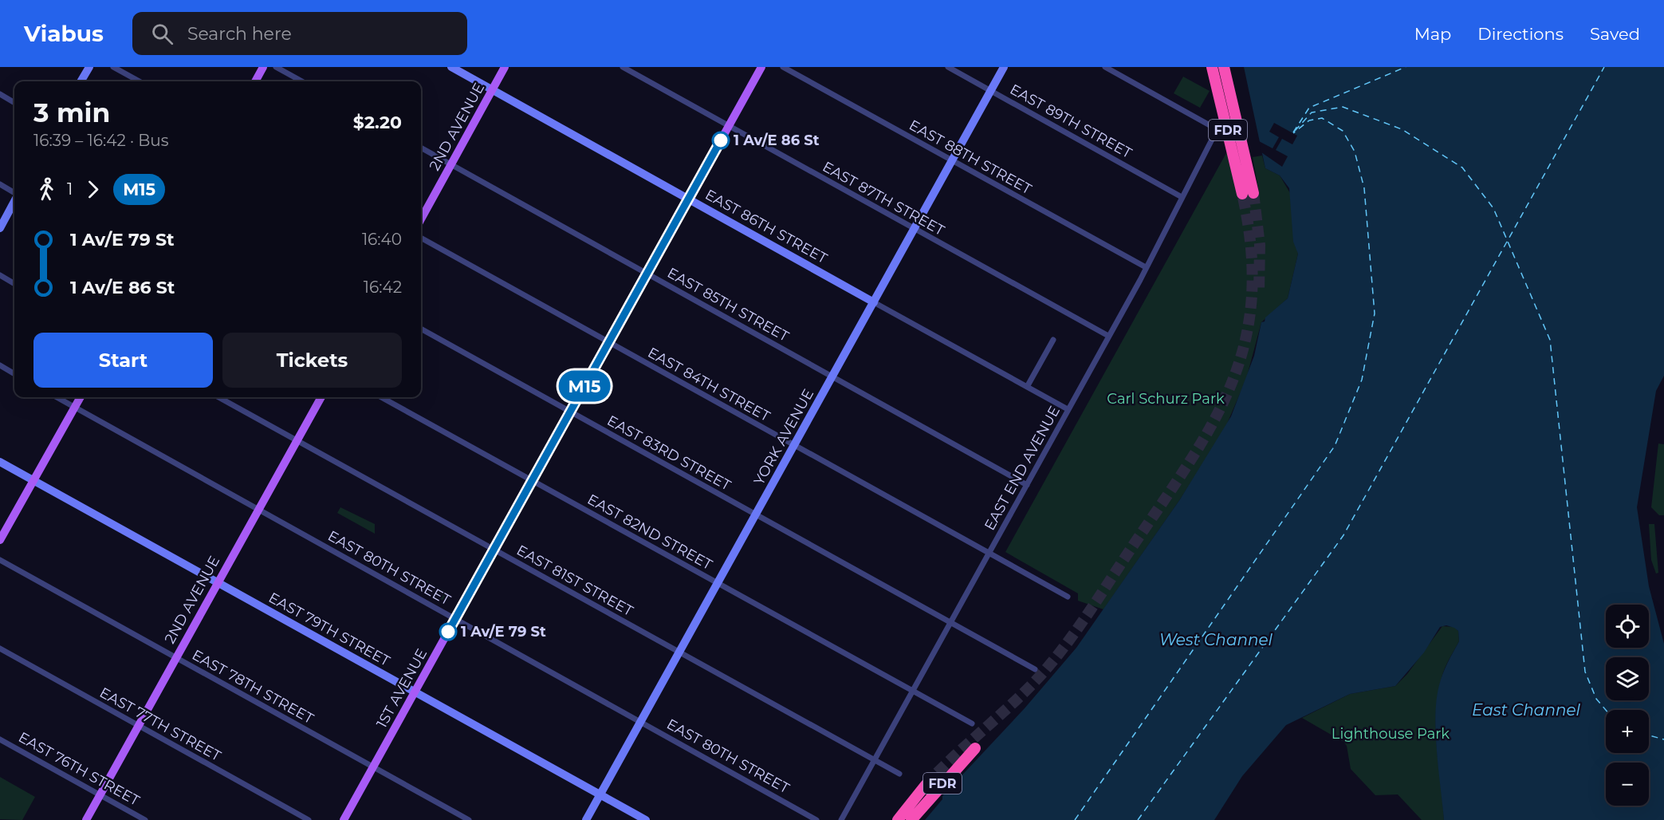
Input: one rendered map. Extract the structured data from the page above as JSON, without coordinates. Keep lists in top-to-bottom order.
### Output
{
  "streets": {
    "highway": ["FDR"],
    "main road": [
      "2ND AVENUE",
      "EAST 86TH STREET",
      "YORK AVENUE",
      "EAST 79TH STREET",
      "1ST AVENUE"
    ],
    "street": [
      "EAST 89TH STREET",
      "EAST 88TH STREET",
      "EAST 87TH STREET",
      "EAST 85TH STREET",
      "EAST 84TH STREET",
      "EAST 83RD STREET",
      "EAST END AVENUE",
      "EAST 82ND STREET",
      "EAST 80TH STREET",
      "EAST 81ST STREET",
      "EAST 78TH STREET",
      "EAST 77TH STREET",
      "EAST 76TH STREET"
    ]
  },
  "crossings": [
    ["EAST 89TH STREET", "YORK AVENUE"],
    ["EAST 89TH STREET", "EAST END AVENUE"],
    ["2ND AVENUE", "EAST 86TH STREET"],
    ["2ND AVENUE", "EAST 85TH STREET"],
    ["2ND AVENUE", "EAST 80TH STREET"],
    ["2ND AVENUE", "EAST 81ST STREET"],
    ["2ND AVENUE", "EAST 79TH STREET"],
    ["2ND AVENUE", "EAST 78TH STREET"],
    ["2ND AVENUE", "EAST 77TH STREET"],
    ["2ND AVENUE", "EAST 76TH STREET"],
    ["EAST 88TH STREET", "YORK AVENUE"],
    ["EAST 88TH STREET", "EAST END AVENUE"],
    ["EAST 87TH STREET", "YORK AVENUE"],
    ["EAST 87TH STREET", "EAST END AVENUE"],
    ["EAST 87TH STREET", "1ST AVENUE"],
    ["EAST 86TH STREET", "YORK AVENUE"],
    ["EAST 86TH STREET", "EAST END AVENUE"],
    ["EAST 86TH STREET", "1ST AVENUE"],
    ["EAST 85TH STREET", "YORK AVENUE"],
    ["EAST 85TH STREET", "EAST END AVENUE"],
    ["EAST 85TH STREET", "1ST AVENUE"],
    ["EAST 84TH STREET", "YORK AVENUE"],
    ["EAST 84TH STREET", "EAST END AVENUE"],
    ["EAST 84TH STREET", "1ST AVENUE"],
    ["YORK AVENUE", "EAST 83RD STREET"],
    ["YORK AVENUE", "EAST 82ND STREET"],
    ["YORK AVENUE", "EAST 80TH STREET"],
    ["YORK AVENUE", "EAST 81ST STREET"],
    ["YORK AVENUE", "EAST 79TH STREET"],
    ["EAST 83RD STREET", "EAST END AVENUE"],
    ["EAST 83RD STREET", "1ST AVENUE"],
    ["EAST END AVENUE", "EAST 82ND STREET"],
    ["EAST END AVENUE", "EAST 81ST STREET"],
    ["EAST 82ND STREET", "1ST AVENUE"],
    ["EAST 80TH STREET", "1ST AVENUE"],
    ["EAST 81ST STREET", "1ST AVENUE"],
    ["EAST 79TH STREET", "1ST AVENUE"],
    ["EAST 78TH STREET", "1ST AVENUE"]
  ],
  "water": ["West Channel", "East Channel"],
  "parks": ["Carl Schurz Park", "Lighthouse Park"],
  "places": ["1 Av/E 86 St", "1 Av/E 79 St"],
  "lines": ["bus line M15"],
  "page": {
    "header": "Viabus",
    "search": "Search here",
    "nav": ["Map", "Directions", "Saved"],
    "on_map": "M15",
    "heading": ["3 min", "16:39 – 16:42 · Bus", "$2.20"],
    "legs": ["1", "M15"],
    "list": [
      {
        "name": "1 Av/E 79 St",
        "value": "16:40"
      },
      {
        "name": "1 Av/E 86 St",
        "value": "16:42"
      }
    ],
    "buttons": ["Start", "Tickets"],
    "map_buttons": ["+", "−"]
  }
}
